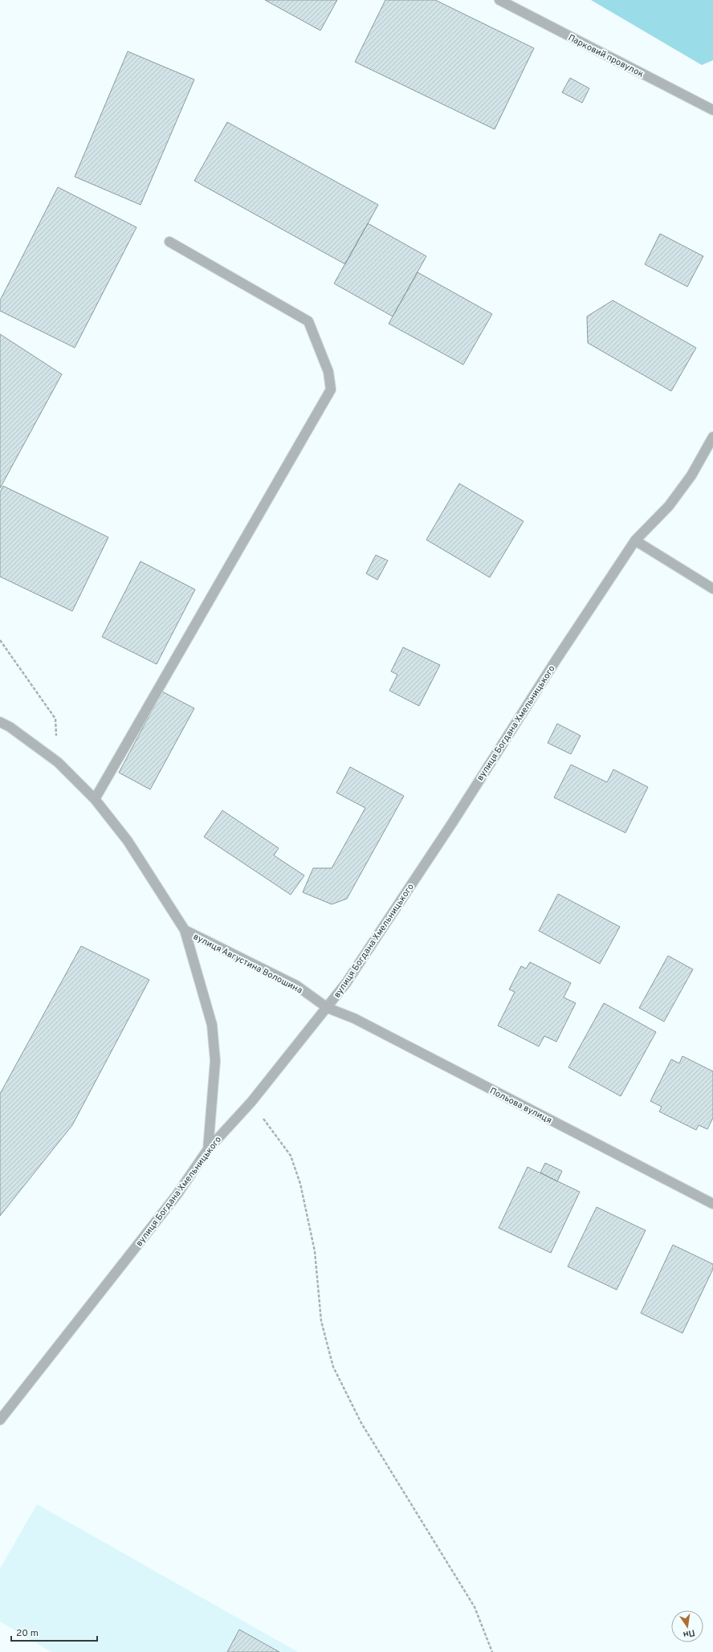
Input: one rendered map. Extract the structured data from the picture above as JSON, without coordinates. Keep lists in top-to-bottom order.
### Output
{
  "streets": {
    "street": [
      "Парковий провулок",
      "вулиця Богдана Хмельницького",
      "вулиця Августина Волошина",
      "Польова вулиця"
    ]
  },
  "crossings": [
    ["вулиця Богдана Хмельницького", "вулиця Августина Волошина"],
    ["вулиця Богдана Хмельницького", "Польова вулиця"],
    ["вулиця Августина Волошина", "Польова вулиця"]
  ],
  "scale_bar": "20 m",
  "north": "bottom"
}
